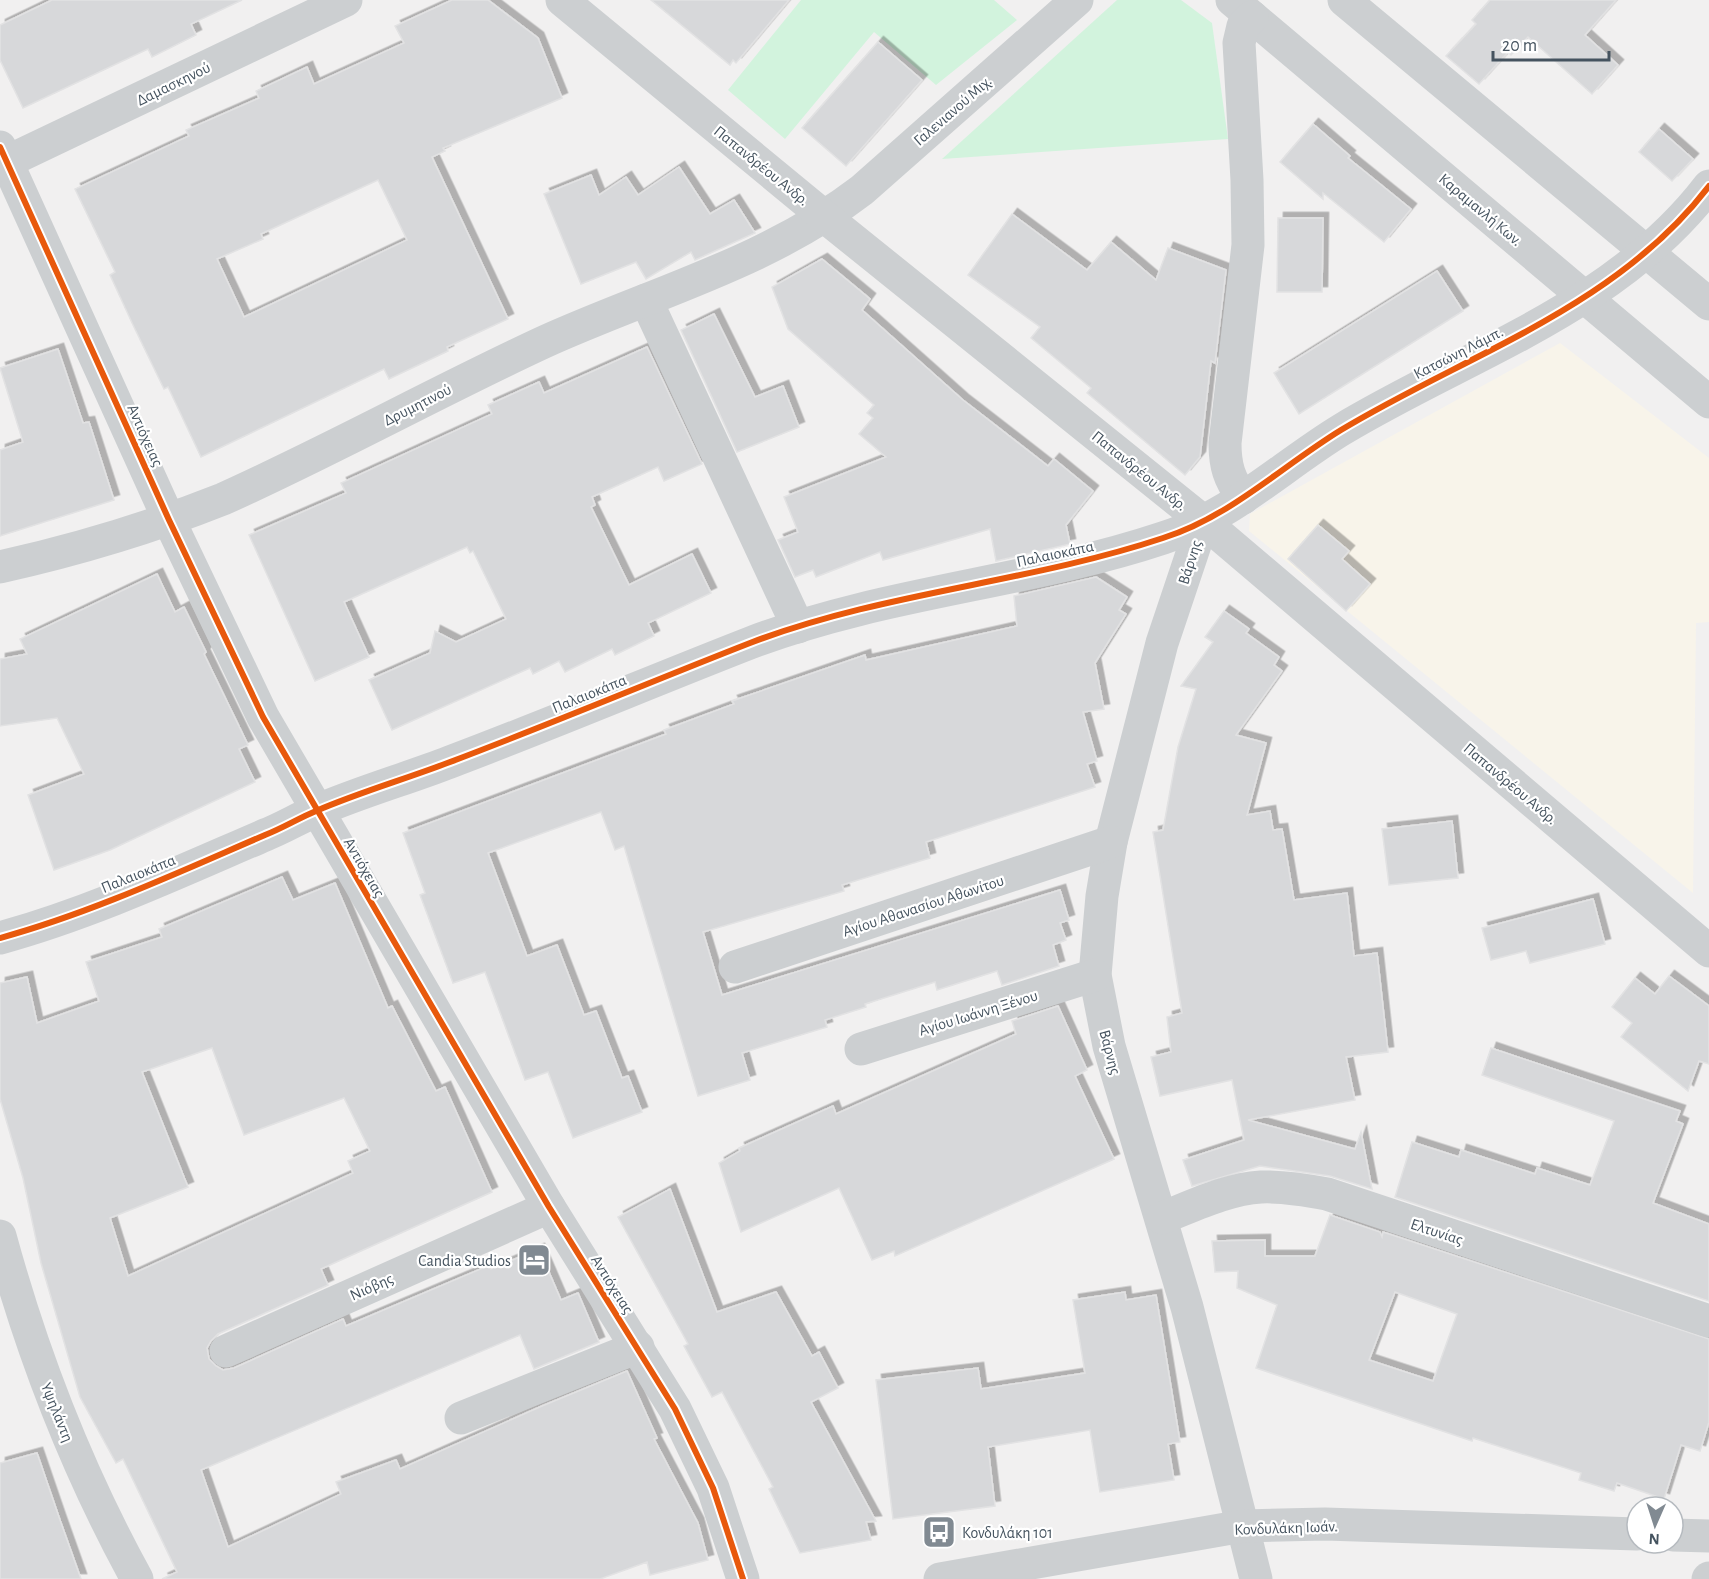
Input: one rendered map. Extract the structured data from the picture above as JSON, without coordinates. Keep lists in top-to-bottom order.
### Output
{
  "streets": {
    "street": [
      "Δαμασκηνού",
      "Γαλενιανού Μιχ.",
      "Παπανδρέου Ανδρ.",
      "Καραμανλή Κων.",
      "Κατσώνη Λάμπ.",
      "Δρυμητινού",
      "Αντιόχειας",
      "Παλαιοκάπα",
      "Βάρνης",
      "Αγίου Αθανασίου Αθωνίτου",
      "Αγίου Ιωάννη Ξένου",
      "Ελτυνίας",
      "Νιόβης",
      "Υψηλάντη",
      "Κονδυλάκη Ιωάν."
    ]
  },
  "crossings": [
    ["Δαμασκηνού", "Αντιόχειας"],
    ["Γαλενιανού Μιχ.", "Παπανδρέου Ανδρ."],
    ["Γαλενιανού Μιχ.", "Δρυμητινού"],
    ["Παπανδρέου Ανδρ.", "Κατσώνη Λάμπ."],
    ["Παπανδρέου Ανδρ.", "Δρυμητινού"],
    ["Παπανδρέου Ανδρ.", "Παλαιοκάπα"],
    ["Παπανδρέου Ανδρ.", "Βάρνης"],
    ["Καραμανλή Κων.", "Κατσώνη Λάμπ."],
    ["Κατσώνη Λάμπ.", "Παλαιοκάπα"],
    ["Κατσώνη Λάμπ.", "Βάρνης"],
    ["Δρυμητινού", "Αντιόχειας"],
    ["Αντιόχειας", "Παλαιοκάπα"],
    ["Αντιόχειας", "Νιόβης"],
    ["Παλαιοκάπα", "Βάρνης"],
    ["Βάρνης", "Αγίου Αθανασίου Αθωνίτου"],
    ["Βάρνης", "Αγίου Ιωάννη Ξένου"],
    ["Βάρνης", "Ελτυνίας"],
    ["Βάρνης", "Κονδυλάκη Ιωάν."]
  ],
  "places": {
    "hotel": ["Candia Studios"],
    "bus stop": ["Κονδυλάκη 101"]
  },
  "scale_bar": "20 m",
  "north": "bottom"
}
